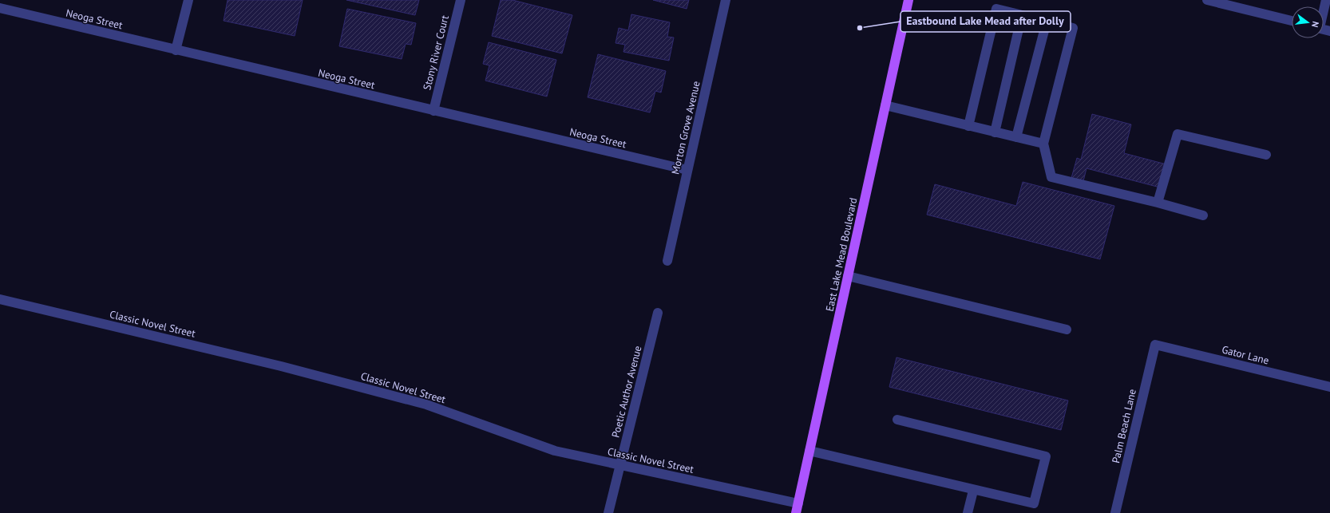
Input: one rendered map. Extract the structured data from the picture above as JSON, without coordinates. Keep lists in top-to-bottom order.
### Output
{
  "streets": {
    "main road": ["East Lake Mead Boulevard"],
    "street": [
      "Neoga Street",
      "Stony River Court",
      "Morton Grove Avenue",
      "Classic Novel Street",
      "Gator Lane",
      "Poetic Author Avenue",
      "Palm Beach Lane"
    ]
  },
  "crossings": [
    ["Neoga Street", "Stony River Court"],
    ["Neoga Street", "Morton Grove Avenue"],
    ["East Lake Mead Boulevard", "Classic Novel Street"],
    ["Classic Novel Street", "Poetic Author Avenue"],
    ["Gator Lane", "Palm Beach Lane"]
  ],
  "places": ["Eastbound Lake Mead after Dolly"],
  "north": "right"
}
